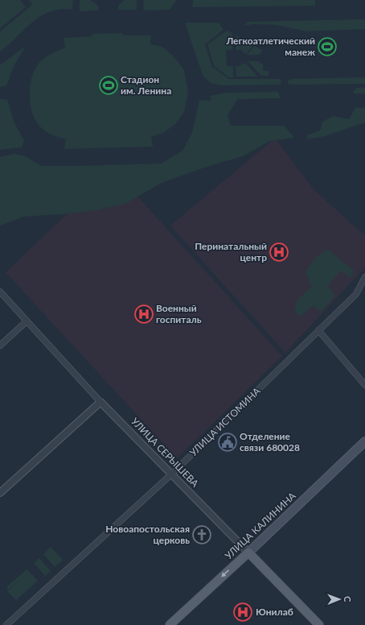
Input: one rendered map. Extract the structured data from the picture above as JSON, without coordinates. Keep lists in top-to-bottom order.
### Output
{
  "streets": {
    "main road": ["УЛИЦА СЕРЫШЕВА", "УЛИЦА КАЛИНИНА"],
    "street": ["УЛИЦА ИСТОМИНА"]
  },
  "crossings": [
    ["УЛИЦА ИСТОМИНА", "УЛИЦА СЕРЫШЕВА"],
    ["УЛИЦА СЕРЫШЕВА", "УЛИЦА КАЛИНИНА"]
  ],
  "one_way": ["УЛИЦА КАЛИНИНА"],
  "places": {
    "sports": ["Легкоатлетический манеж", "Стадион им. Ленина"],
    "hospital": ["Перинатальный центр", "Военный госпиталь", "Юнилаб"],
    "public building": ["Отделение связи 680028"],
    "church": ["Новоапостольская церковь"]
  },
  "north": "right"
}
